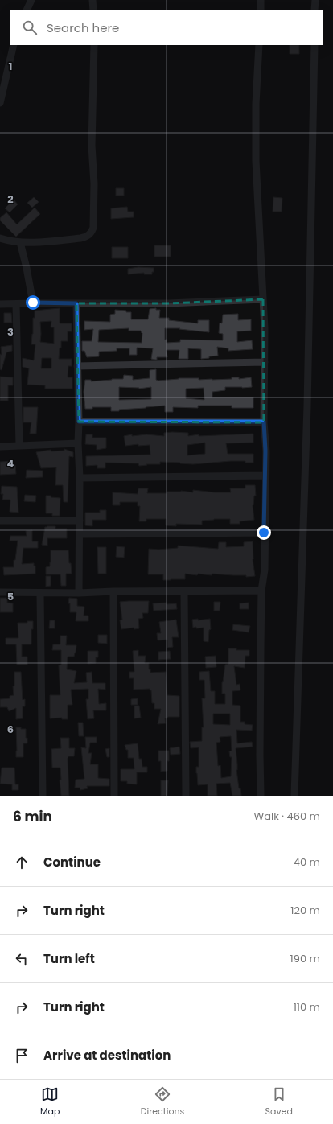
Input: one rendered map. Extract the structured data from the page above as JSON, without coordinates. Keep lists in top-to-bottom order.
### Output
{
  "page": {
    "search": "Search here",
    "heading": ["6 min", "Walk · 460 m"],
    "list": [
      ["Continue", "40 m"],
      ["Turn right", "120 m"],
      ["Turn left", "190 m"],
      ["Turn right", "110 m"],
      "Arrive at destination"
    ],
    "nav": ["Map", "Directions", "Saved"]
  },
  "grid": {
    "rows": [
      "1",
      "2",
      "3",
      "4",
      "5",
      "6"
    ]
  }
}
